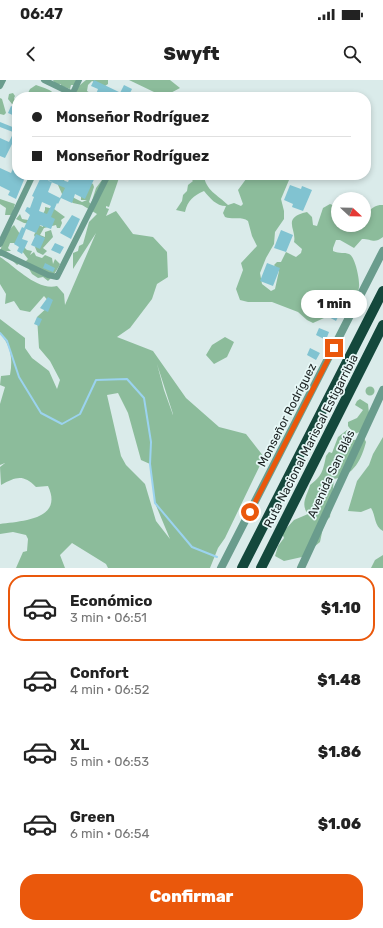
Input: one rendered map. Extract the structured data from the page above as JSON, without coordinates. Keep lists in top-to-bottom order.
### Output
{
  "streets": {
    "highway": ["Ruta Nacional Mariscal Estigarribia"],
    "street": ["Monseñor Rodríguez", "Avenida San Blás"]
  },
  "north": "right",
  "page": {
    "status": "06:47",
    "header": "Swyft",
    "banner": ["Monseñor Rodríguez", "Monseñor Rodríguez"],
    "bubble": "1 min",
    "list": [
      {
        "name": "Económico",
        "note": "3 min · 06:51",
        "value": "$1.10"
      },
      {
        "name": "Confort",
        "note": "4 min · 06:52",
        "value": "$1.48"
      },
      {
        "name": "XL",
        "note": "5 min · 06:53",
        "value": "$1.86"
      },
      {
        "name": "Green",
        "note": "6 min · 06:54",
        "value": "$1.06"
      }
    ],
    "buttons": "Confirmar"
  }
}
